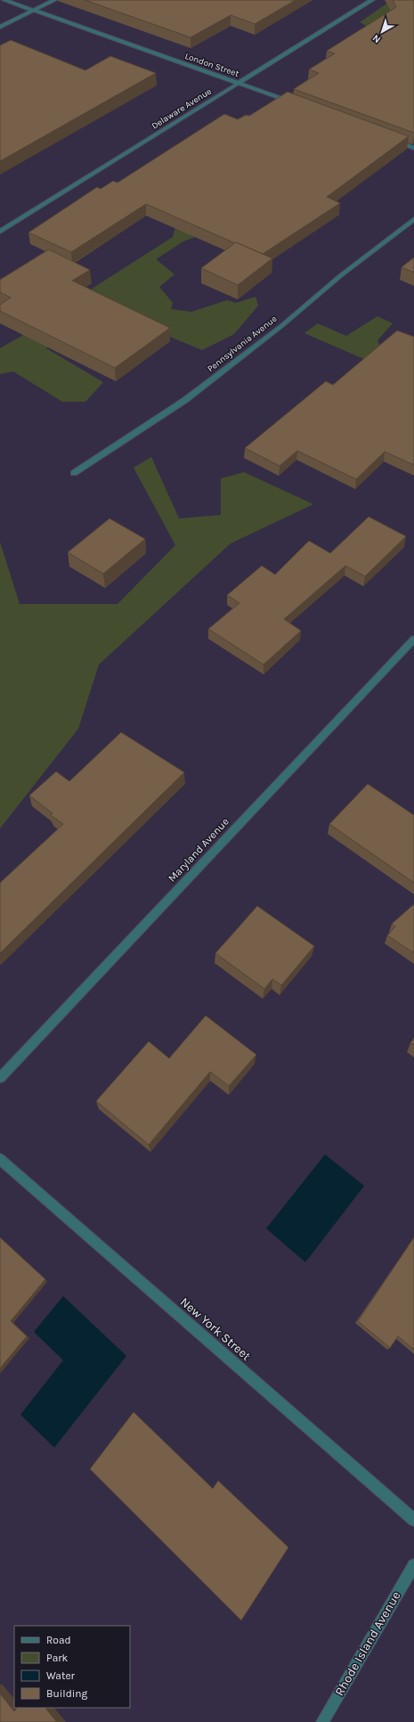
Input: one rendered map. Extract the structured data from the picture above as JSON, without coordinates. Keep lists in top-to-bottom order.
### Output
{
  "streets": {
    "street": [
      "London Street",
      "Delaware Avenue",
      "Pennsylvania Avenue",
      "Maryland Avenue",
      "New York Street",
      "Rhode Island Avenue"
    ]
  },
  "crossings": [
    ["London Street", "Delaware Avenue"]
  ],
  "legend": [
    "Road",
    "Park",
    "Water",
    "Building"
  ],
  "north": "bottom left"
}
